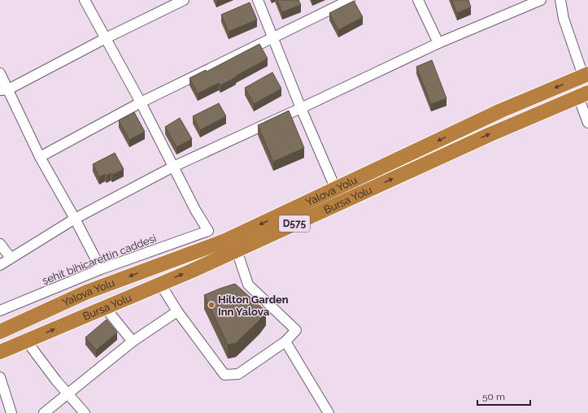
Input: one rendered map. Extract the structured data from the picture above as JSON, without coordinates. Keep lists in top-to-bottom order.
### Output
{
  "streets": {
    "highway": ["Yalova Yolu", "Bursa Yolu", "D575"],
    "street": ["şehit bihicarettin caddesi"]
  },
  "one_way": ["Yalova Yolu", "Bursa Yolu"],
  "places": ["Hilton Garden Inn Yalova"],
  "scale_bar": "50 m"
}
